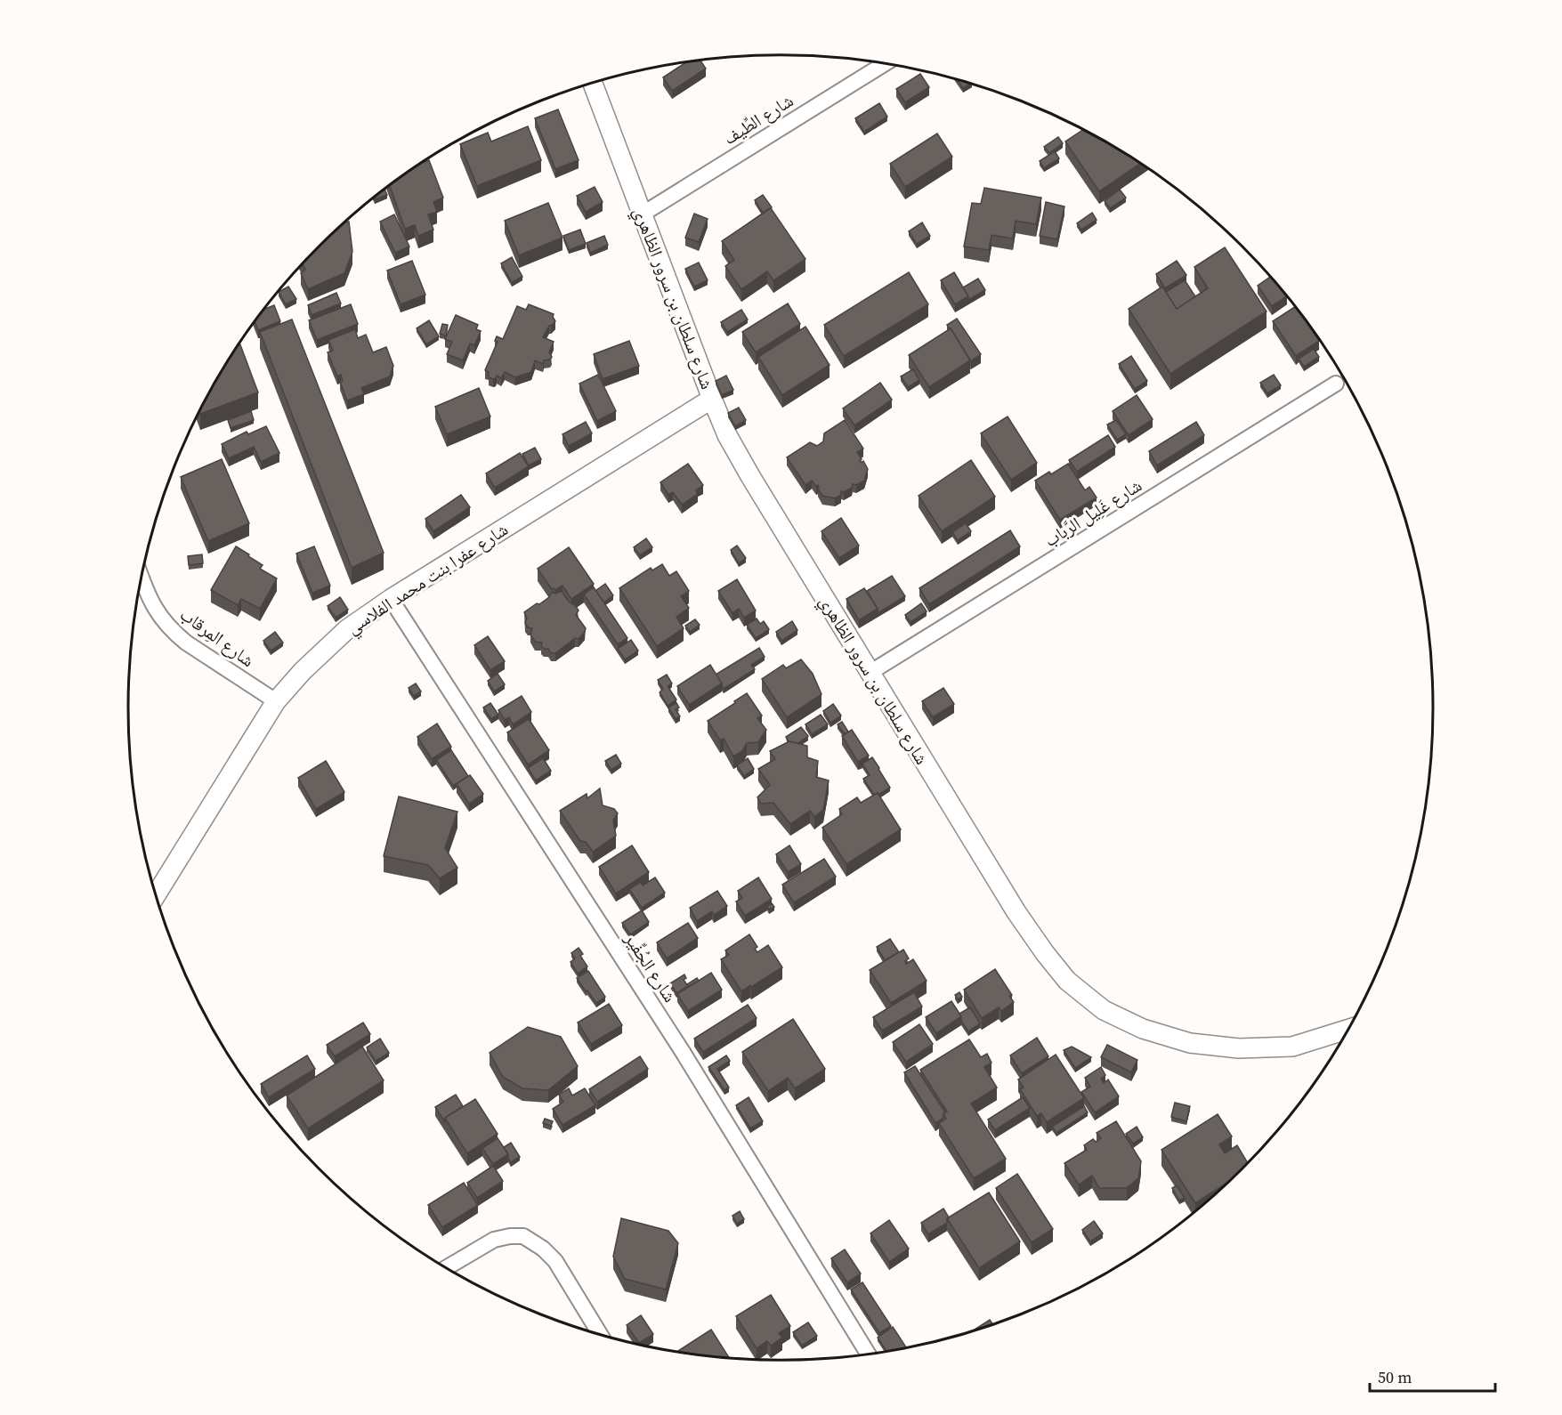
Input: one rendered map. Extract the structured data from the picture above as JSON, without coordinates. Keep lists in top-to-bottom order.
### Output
{
  "streets": {
    "street": [
      "شارع الطِّيف",
      "شارع سلطان بن سرور الظاهري",
      "شارع غَلِيل الرَّباب",
      "شارع عفرا بنت محمد الفلاسي",
      "شارع المِرقاب",
      "شارع الجُفِّير"
    ]
  },
  "crossings": [
    ["شارع الطِّيف", "شارع سلطان بن سرور الظاهري"],
    ["شارع سلطان بن سرور الظاهري", "شارع غَلِيل الرَّباب"],
    ["شارع سلطان بن سرور الظاهري", "شارع عفرا بنت محمد الفلاسي"],
    ["شارع عفرا بنت محمد الفلاسي", "شارع المِرقاب"],
    ["شارع عفرا بنت محمد الفلاسي", "شارع الجُفِّير"]
  ],
  "scale_bar": "50 m"
}
